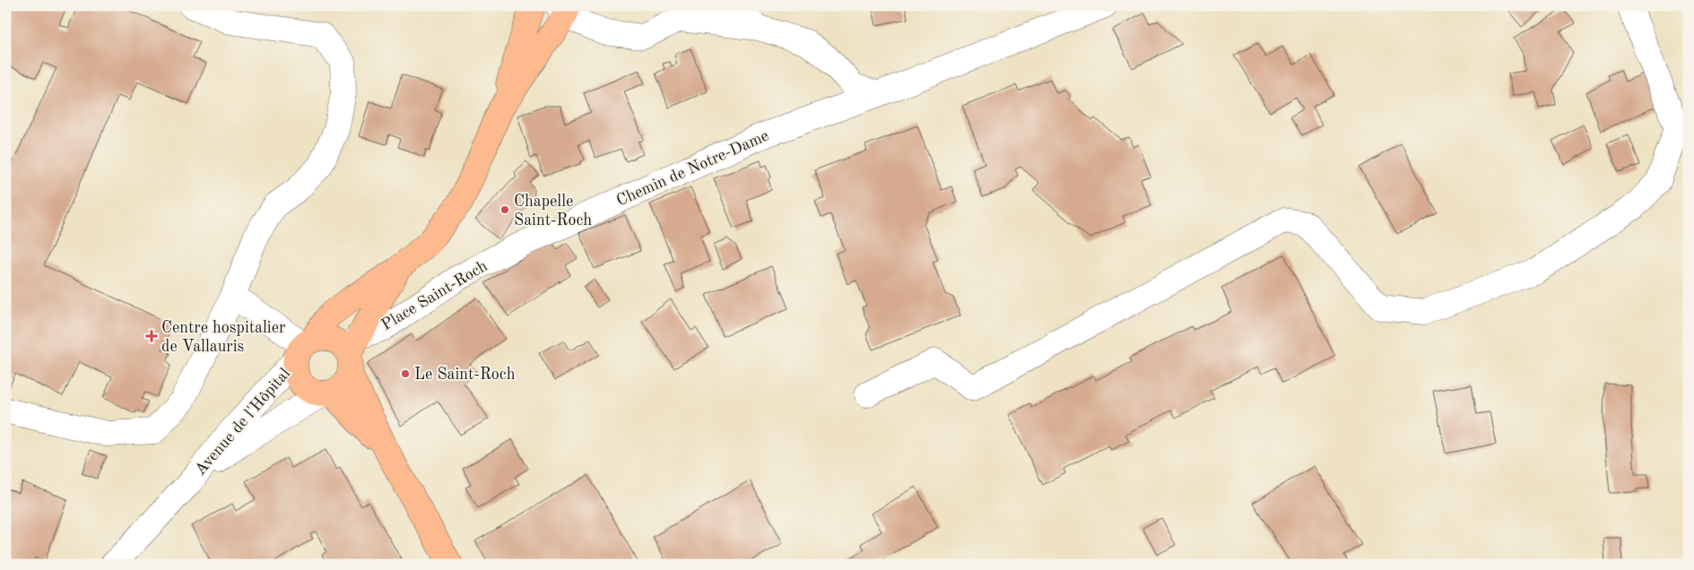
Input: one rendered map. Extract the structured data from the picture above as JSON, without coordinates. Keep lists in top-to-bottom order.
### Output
{
  "streets": {
    "street": ["Chemin de Notre-Dame", "Place Saint-Roch", "Avenue de l'Hôpital"]
  },
  "crossings": [
    ["Chemin de Notre-Dame", "Place Saint-Roch"],
    ["Place Saint-Roch", "Avenue de l'Hôpital"]
  ],
  "places": {
    "other": ["Chapelle Saint-Roch", "Le Saint-Roch"],
    "health": ["Centre hospitalier de Vallauris"]
  }
}
